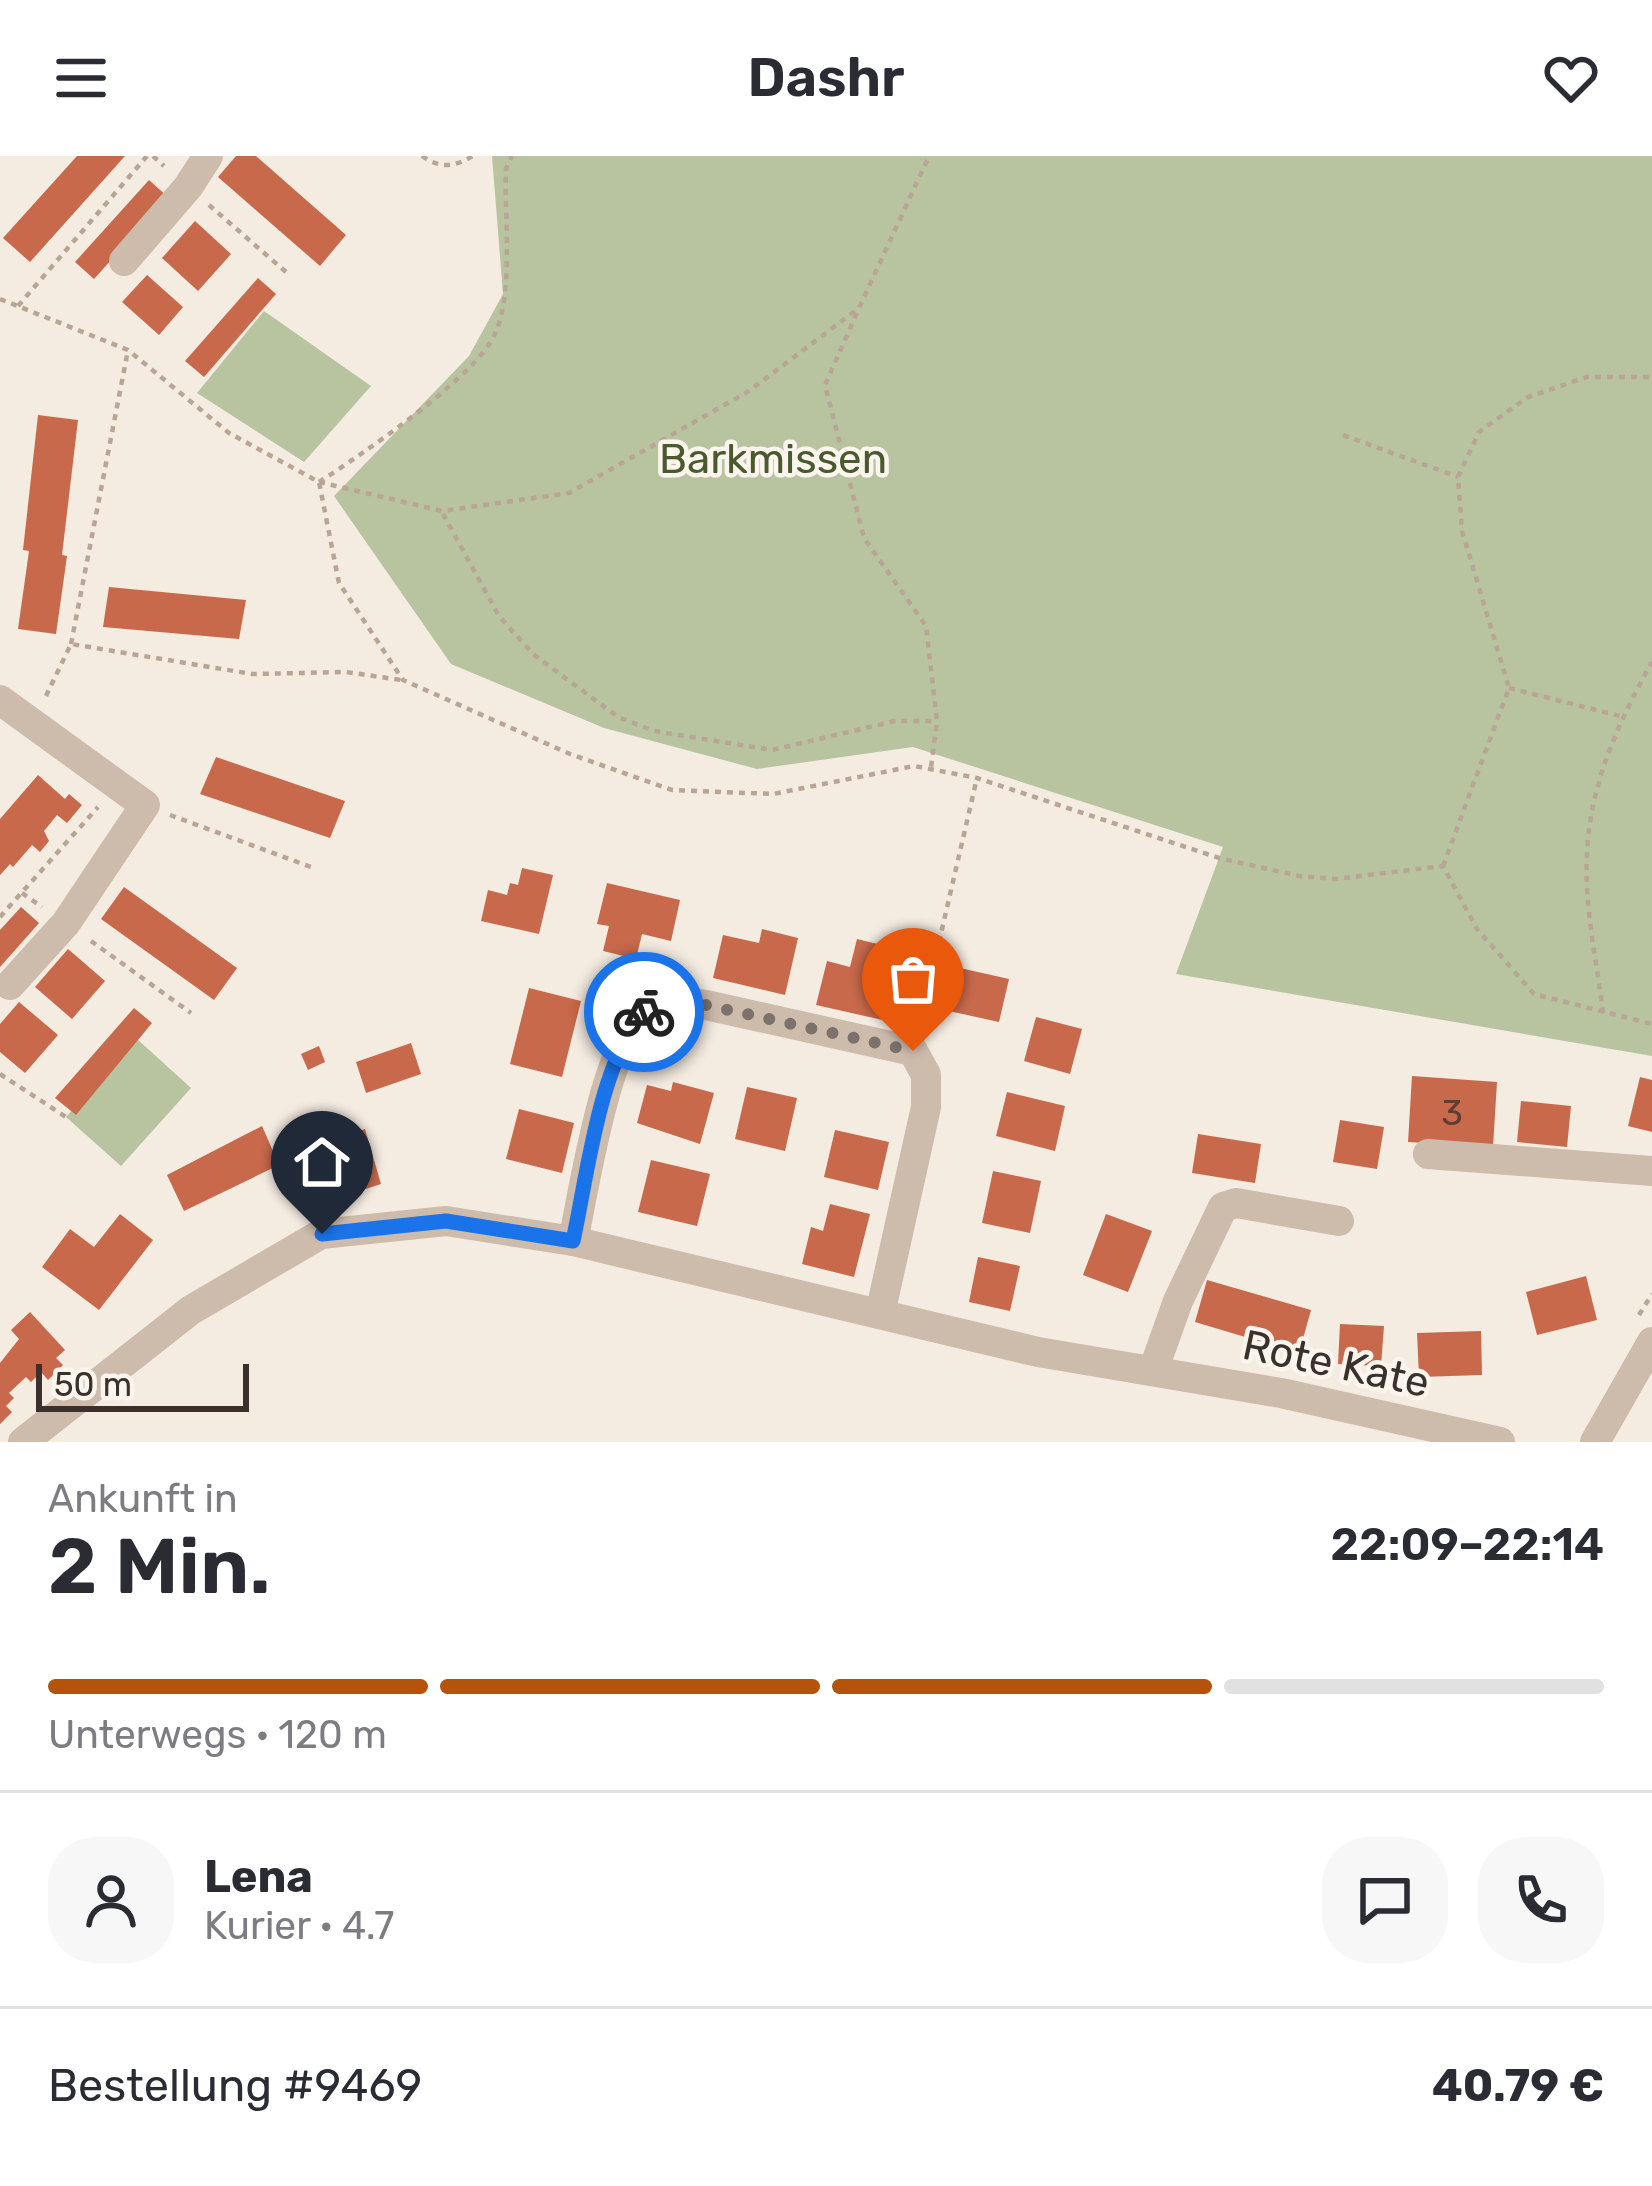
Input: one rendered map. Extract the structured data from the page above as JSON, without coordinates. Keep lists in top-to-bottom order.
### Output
{
  "streets": {
    "street": ["Rote Kate"]
  },
  "parks": ["Barkmissen"],
  "house_numbers": ["3"],
  "scale_bar": "50 m",
  "page": {
    "header": "Dashr",
    "scale": "50 m",
    "heading": ["2 Min.", "Ankunft in", "22:09–22:14"],
    "panel": [
      "Lena",
      "Kurier · 4.7",
      "Bestellung #9469",
      "40.79 €"
    ],
    "bar": "Unterwegs · 120 m"
  }
}
